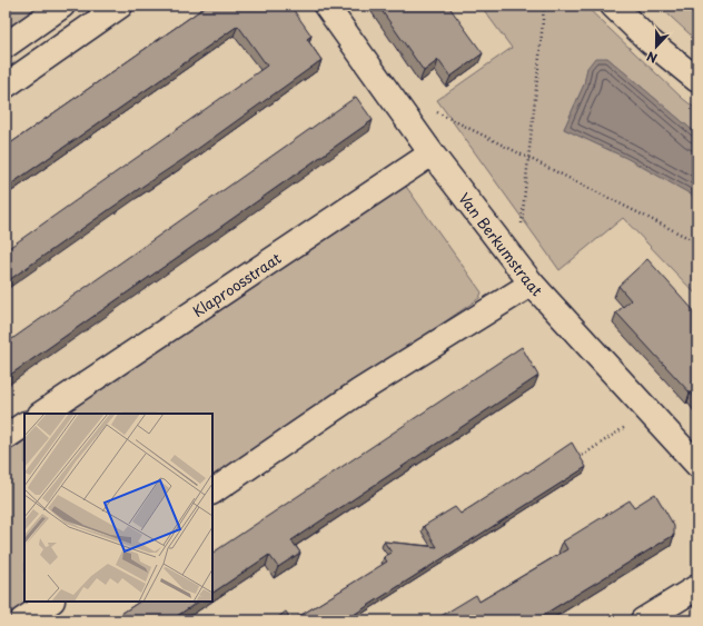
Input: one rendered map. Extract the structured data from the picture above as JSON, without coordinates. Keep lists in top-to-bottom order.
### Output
{
  "streets": {
    "street": ["Van Berkumstraat", "Klaproosstraat"]
  },
  "crossings": [
    ["Van Berkumstraat", "Klaproosstraat"]
  ],
  "north": "bottom"
}
